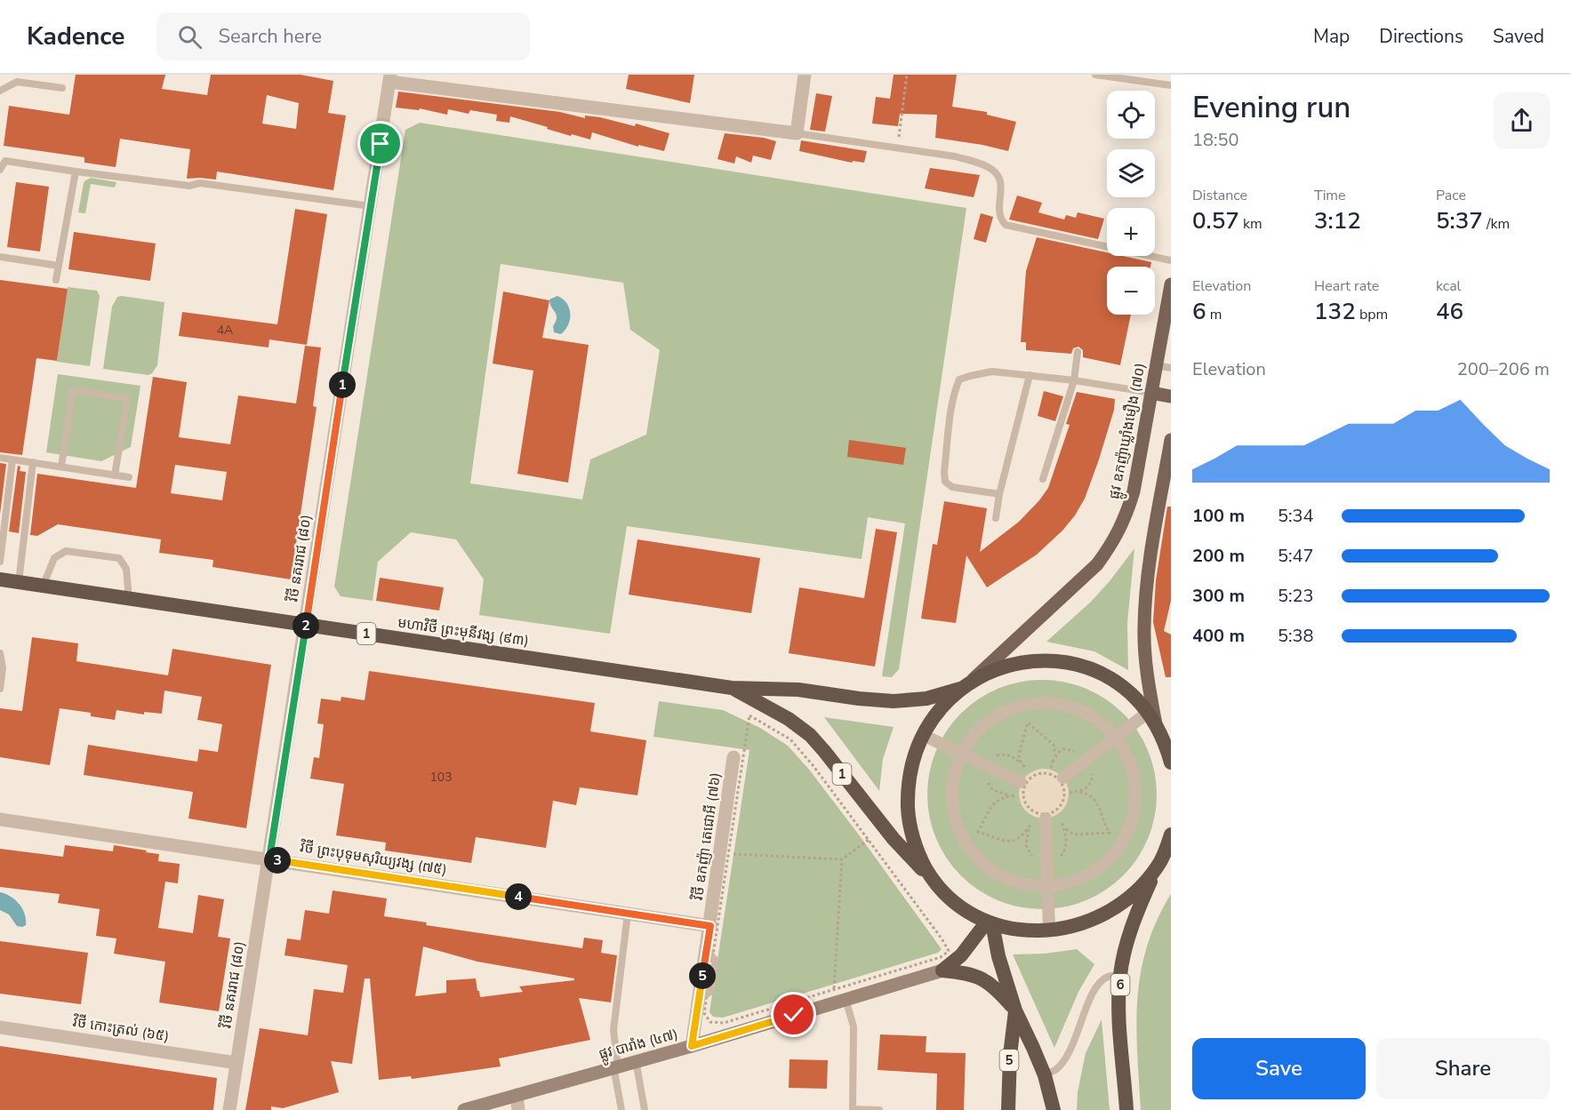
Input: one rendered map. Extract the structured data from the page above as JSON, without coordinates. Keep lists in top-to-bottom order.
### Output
{
  "streets": {
    "highway": [
      "មហាវិថី ព្រះមុនីវង្ស (៩៣)",
      "1",
      "6",
      "5"
    ],
    "main road": ["ផ្លូវ ឧកញ៉ាឃ្លាំងមឿង (៧០)", "ផ្លូវ បារាំង (៤៧)"],
    "street": [
      "វិថី នគររាជ (៨០)",
      "វិថី ឧកញ៉ា តេជោអី (៧៦)",
      "វិថី ព្រះបុទុមសុរិយ្យវង្ស (៧៥)",
      "វិថី កោះត្រល់ (៦៥)"
    ]
  },
  "crossings": [
    ["ផ្លូវ ឧកញ៉ាឃ្លាំងមឿង (៧០)", "មហាវិថី ព្រះមុនីវង្ស (៩៣)"],
    ["ផ្លូវ ឧកញ៉ាឃ្លាំងមឿង (៧០)", "1"],
    ["វិថី នគររាជ (៨០)", "មហាវិថី ព្រះមុនីវង្ស (៩៣)"],
    ["វិថី នគររាជ (៨០)", "វិថី ព្រះបុទុមសុរិយ្យវង្ស (៧៥)"],
    ["វិថី នគររាជ (៨០)", "វិថី កោះត្រល់ (៦៥)"],
    ["មហាវិថី ព្រះមុនីវង្ស (៩៣)", "1"],
    ["1", "6"],
    ["1", "5"],
    ["វិថី ឧកញ៉ា តេជោអី (៧៦)", "វិថី ព្រះបុទុមសុរិយ្យវង្ស (៧៥)"],
    ["វិថី ឧកញ៉ា តេជោអី (៧៦)", "ផ្លូវ បារាំង (៤៧)"]
  ],
  "house_numbers": ["4A", "103"],
  "page": {
    "header": "Kadence",
    "search": "Search here",
    "nav": ["Map", "Directions", "Saved"],
    "heading": ["Evening run", "18:50"],
    "map_buttons": ["+", "−"],
    "stats": [
      ["Distance", "0.57 km"],
      ["Time", "3:12"],
      ["Pace", "5:37 /km"],
      ["Elevation", "6 m"],
      ["Heart rate", "132 bpm"],
      ["kcal", "46"]
    ],
    "chart": ["Elevation", "200–206 m"],
    "pins": [
      "1",
      "2",
      "3",
      "4",
      "5"
    ],
    "list": [
      {
        "name": "100 m",
        "note": "5:34"
      },
      {
        "name": "200 m",
        "note": "5:47"
      },
      {
        "name": "300 m",
        "note": "5:23"
      },
      {
        "name": "400 m",
        "note": "5:38"
      }
    ],
    "buttons": ["Save", "Share"]
  }
}
